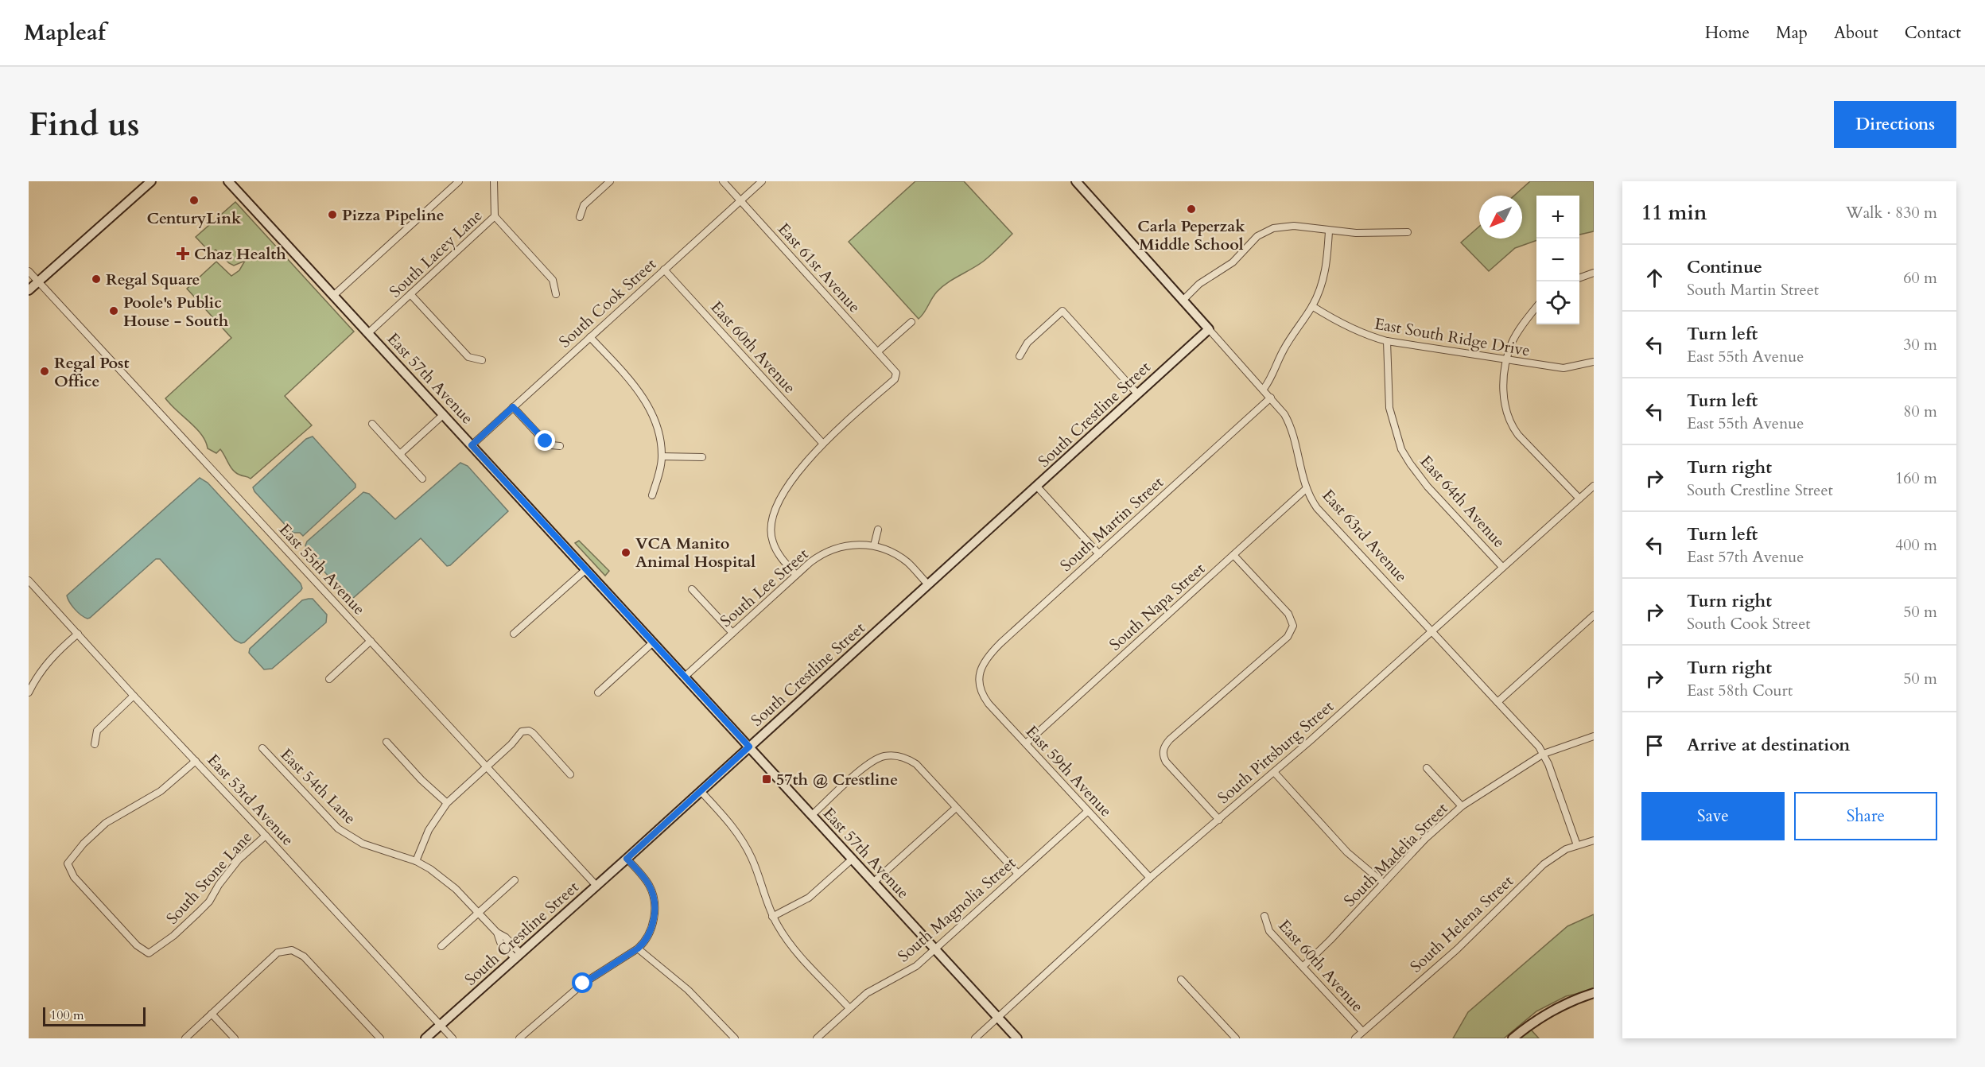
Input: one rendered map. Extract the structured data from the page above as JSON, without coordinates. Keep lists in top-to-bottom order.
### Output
{
  "streets": {
    "main road": ["East 57th Avenue", "South Crestline Street", "East 63rd Avenue"],
    "street": [
      "South Lacey Lane",
      "East 61st Avenue",
      "South Cook Street",
      "East South Ridge Drive",
      "East 60th Avenue",
      "East 64th Avenue",
      "South Martin Street",
      "East 55th Avenue",
      "South Lee Street",
      "South Napa Street",
      "South Pittsburg Street",
      "East 59th Avenue",
      "East 54th Lane",
      "East 53rd Avenue",
      "South Madelia Street",
      "South Stone Lane",
      "South Magnolia Street",
      "South Helena Street"
    ]
  },
  "crossings": [
    ["South Lacey Lane", "East 57th Avenue"],
    ["East 61st Avenue", "South Cook Street"],
    ["East 61st Avenue", "East 60th Avenue"],
    ["South Cook Street", "East 60th Avenue"],
    ["South Cook Street", "East 57th Avenue"],
    ["East South Ridge Drive", "East 64th Avenue"],
    ["East 60th Avenue", "South Madelia Street"],
    ["East 60th Avenue", "South Helena Street"],
    ["East 57th Avenue", "South Crestline Street"],
    ["East 57th Avenue", "South Lee Street"],
    ["East 57th Avenue", "South Pittsburg Street"],
    ["East 57th Avenue", "South Magnolia Street"],
    ["South Crestline Street", "East 63rd Avenue"],
    ["South Crestline Street", "East 55th Avenue"],
    ["South Crestline Street", "South Lee Street"],
    ["South Crestline Street", "East 54th Lane"],
    ["South Crestline Street", "East 53rd Avenue"],
    ["East 64th Avenue", "South Pittsburg Street"],
    ["South Martin Street", "East 63rd Avenue"],
    ["South Martin Street", "East 59th Avenue"],
    ["East 63rd Avenue", "South Napa Street"],
    ["East 63rd Avenue", "South Pittsburg Street"],
    ["East 63rd Avenue", "South Madelia Street"],
    ["East 63rd Avenue", "South Helena Street"],
    ["South Napa Street", "East 59th Avenue"],
    ["South Pittsburg Street", "East 59th Avenue"],
    ["East 59th Avenue", "South Magnolia Street"],
    ["East 53rd Avenue", "South Stone Lane"]
  ],
  "places": {
    "other": [
      "CenturyLink",
      "Carla Peperzak Middle School",
      "Pizza Pipeline",
      "Regal Square",
      "Poole's Public House - South",
      "Regal Post Office",
      "VCA Manito Animal Hospital"
    ],
    "health": ["Chaz Health"],
    "transit": ["57th @ Crestline"]
  },
  "scale_bar": "100 m",
  "north": "bottom left",
  "page": {
    "header": "Mapleaf",
    "nav": [
      "Home",
      "Map",
      "About",
      "Contact"
    ],
    "buttons": [
      "Directions",
      ["Save", "Share"]
    ],
    "title": "Find us",
    "heading": ["11 min", "Walk · 830 m"],
    "map_buttons": ["+", "−"],
    "list": [
      ["Continue", "South Martin Street", "60 m"],
      ["Turn left", "East 55th Avenue", "30 m"],
      ["Turn left", "East 55th Avenue", "80 m"],
      ["Turn right", "South Crestline Street", "160 m"],
      ["Turn left", "East 57th Avenue", "400 m"],
      ["Turn right", "South Cook Street", "50 m"],
      ["Turn right", "East 58th Court", "50 m"],
      "Arrive at destination"
    ],
    "scale": "100 m"
  }
}
